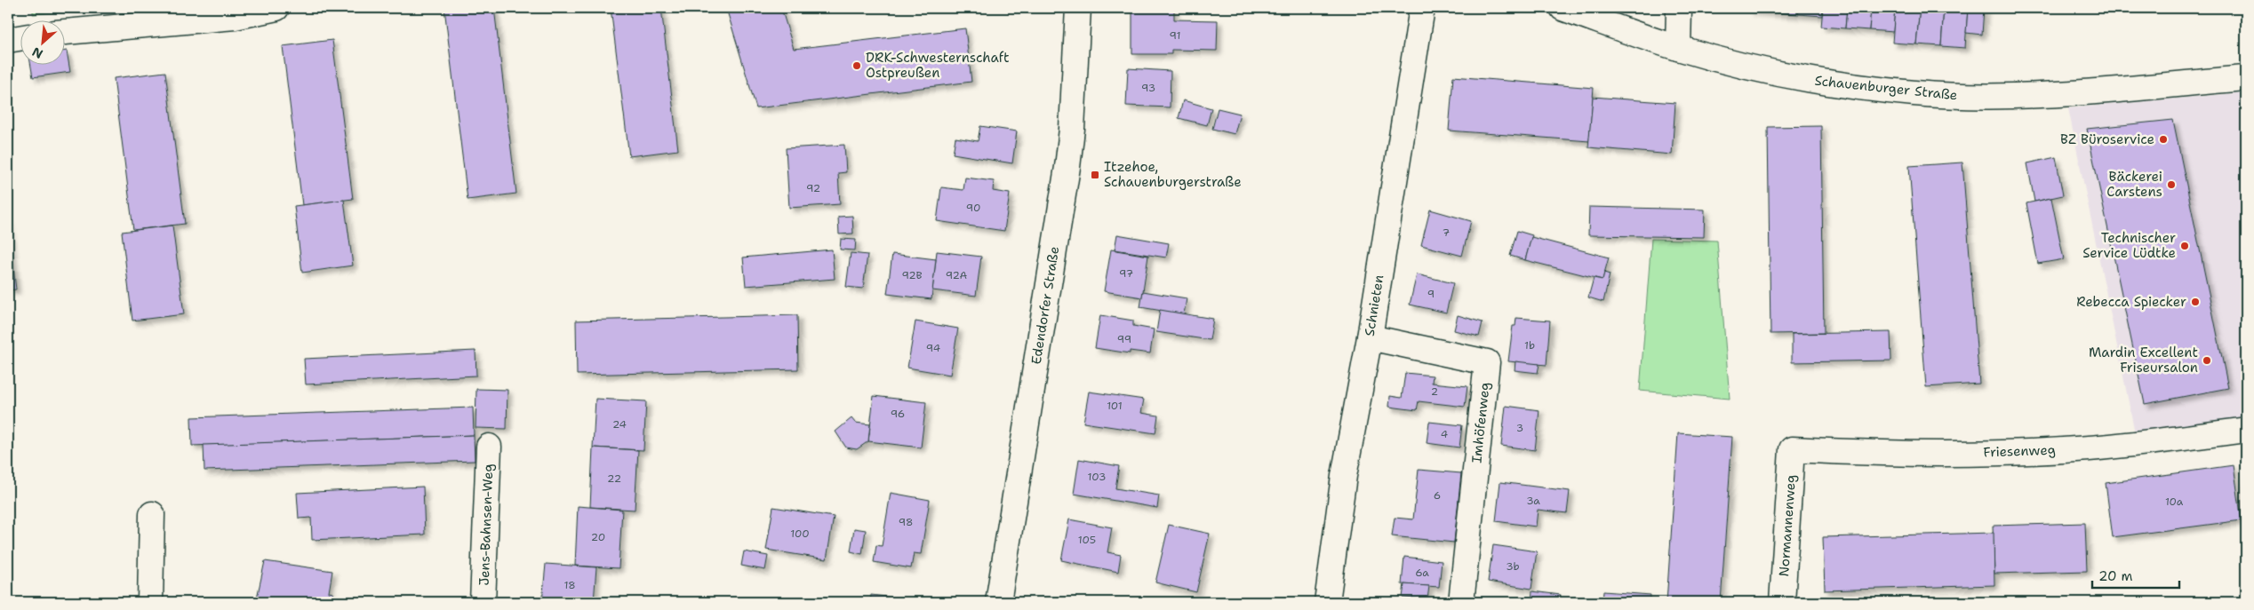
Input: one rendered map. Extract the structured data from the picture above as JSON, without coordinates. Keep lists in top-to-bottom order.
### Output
{
  "streets": {
    "street": [
      "Schauenburger Straße",
      "Edendorfer Straße",
      "Schnieten",
      "Imhöfenweg",
      "Friesenweg",
      "Jens-Bahnsen-Weg",
      "Normannenweg"
    ]
  },
  "crossings": [
    ["Schnieten", "Imhöfenweg"],
    ["Friesenweg", "Normannenweg"]
  ],
  "places": {
    "other": [
      "DRK-Schwesternschaft Ostpreußen",
      "BZ Büroservice",
      "Bäckerei Carstens",
      "Technischer Service Lüdtke",
      "Rebecca Spiecker",
      "Mardin Excellent Friseursalon"
    ],
    "transit": ["Itzehoe, Schauenburgerstraße"]
  },
  "house_numbers": [
    "91",
    "93",
    "92",
    "90",
    "7",
    "97",
    "92B",
    "92A",
    "9",
    "99",
    "1b",
    "94",
    "2",
    "101",
    "96",
    "24",
    "3",
    "4",
    "103",
    "22",
    "6",
    "3a",
    "10a",
    "98",
    "100",
    "20",
    "105",
    "3b",
    "6a",
    "18"
  ],
  "scale_bar": "20 m",
  "north": "bottom left"
}
